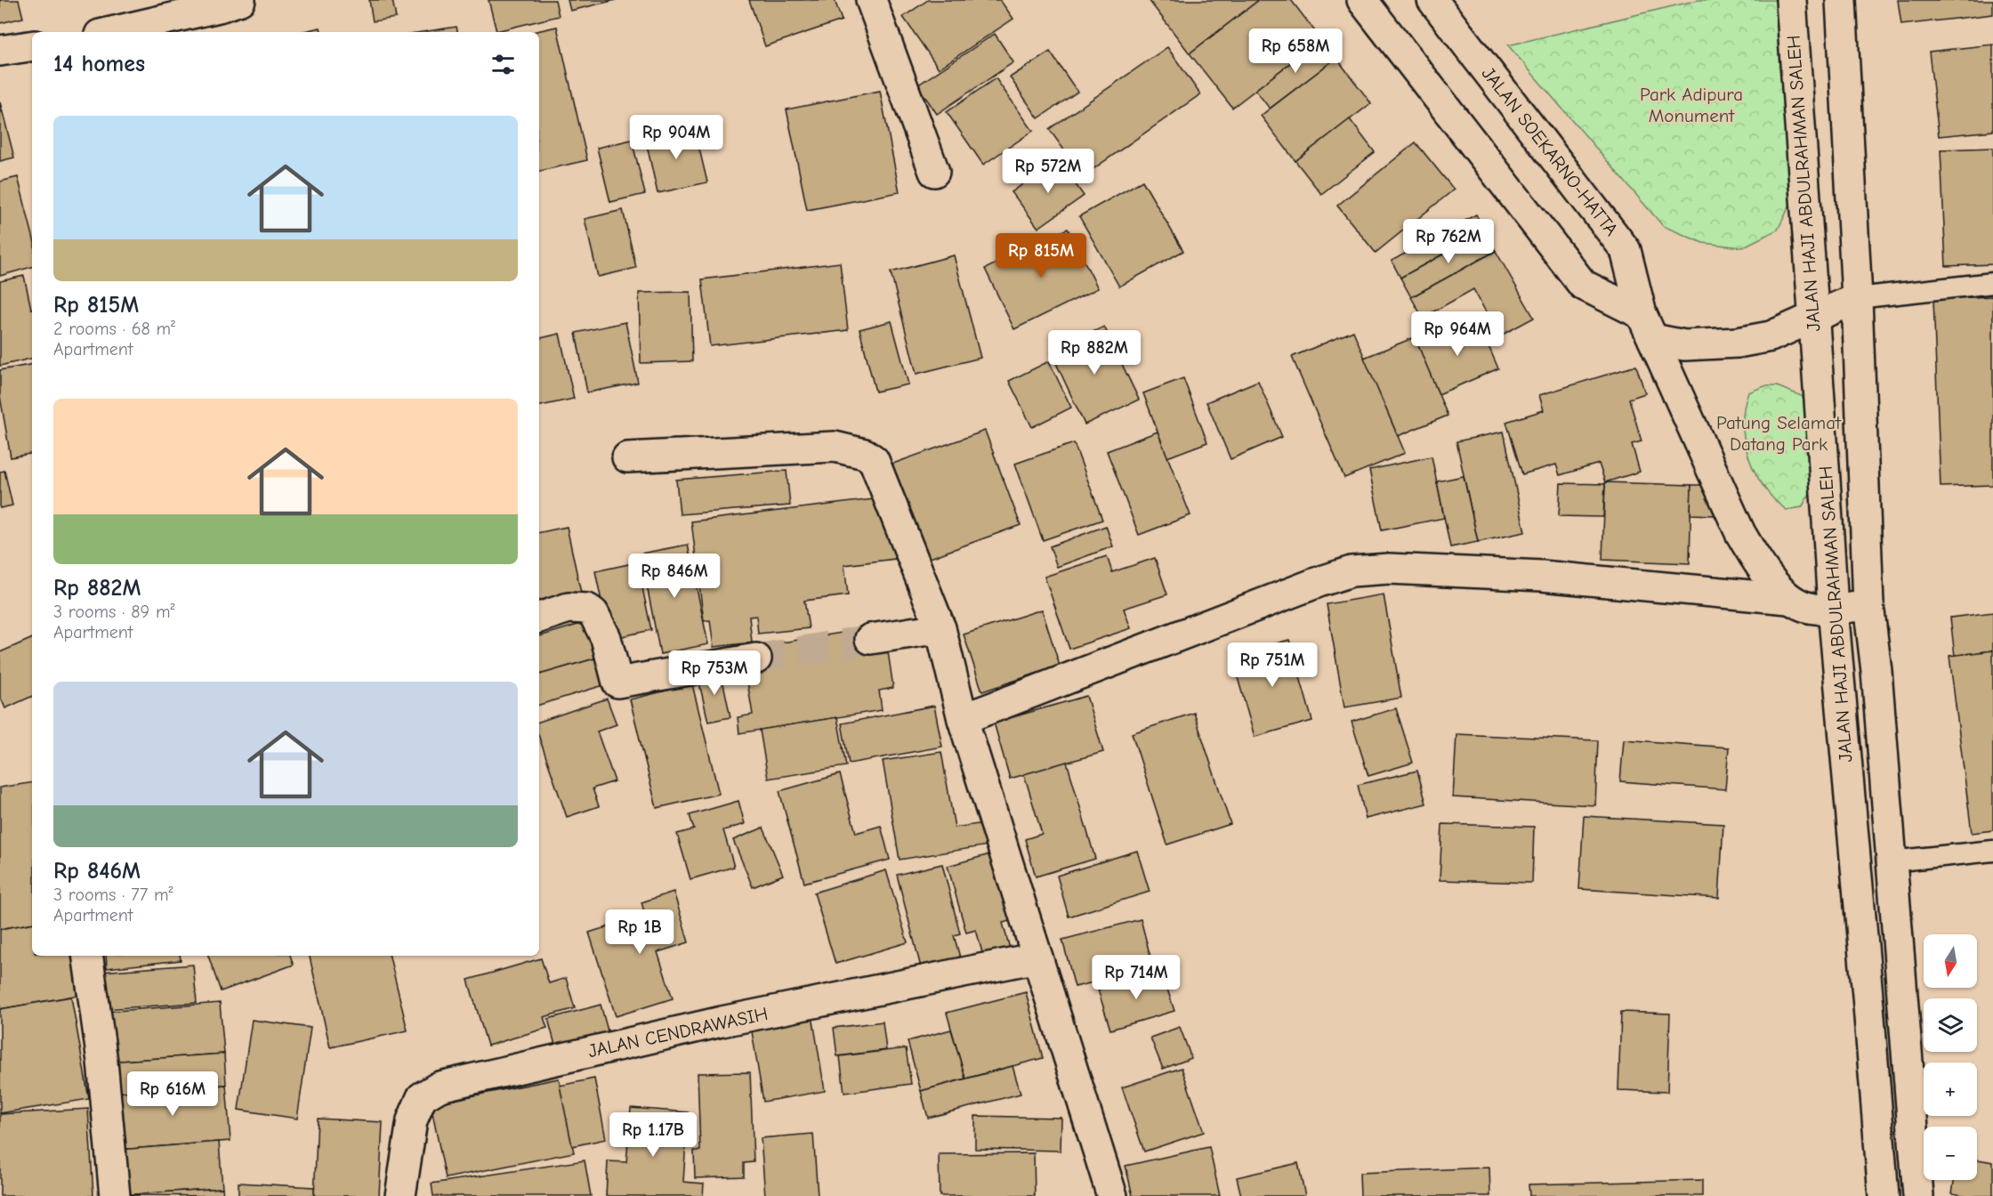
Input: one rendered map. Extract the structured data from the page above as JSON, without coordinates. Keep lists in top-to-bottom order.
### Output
{
  "streets": {
    "main road": ["JALAN SOEKARNO-HATTA", "JALAN HAJI ABDULRAHMAN SALEH", "JALAN CENDRAWASIH"]
  },
  "crossings": [
    ["JALAN SOEKARNO-HATTA", "JALAN HAJI ABDULRAHMAN SALEH"]
  ],
  "parks": ["Park Adipura Monument", "Patung Selamat Datang Park"],
  "north": "bottom",
  "page": {
    "price": [
      "Rp 658M",
      "Rp 904M",
      "Rp 572M",
      "Rp 762M",
      "Rp 815M",
      "Rp 964M",
      "Rp 882M",
      "Rp 846M",
      "Rp 751M",
      "Rp 753M",
      "Rp 1B",
      "Rp 714M",
      "Rp 616M",
      "Rp 1.17B"
    ],
    "heading": "14 homes",
    "list": [
      {
        "name": "Rp 815M",
        "note": "2 rooms · 68 m² · Apartment"
      },
      {
        "name": "Rp 882M",
        "note": "3 rooms · 89 m² · Apartment"
      },
      {
        "name": "Rp 846M",
        "note": "3 rooms · 77 m² · Apartment"
      }
    ],
    "map_buttons": ["+", "−"]
  }
}
